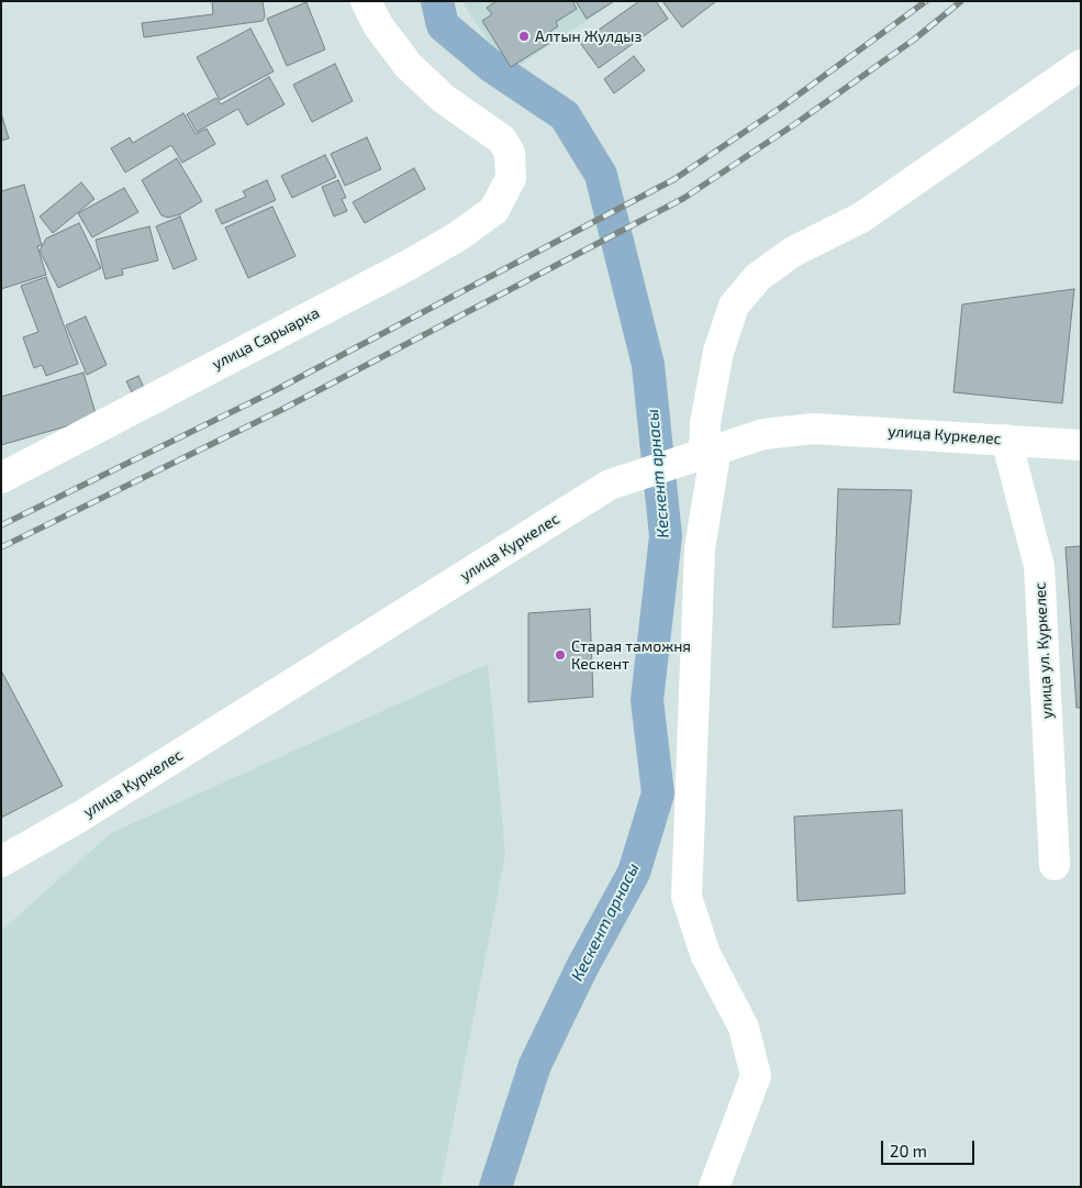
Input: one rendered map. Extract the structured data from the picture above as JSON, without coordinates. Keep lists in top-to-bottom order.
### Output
{
  "streets": {
    "street": ["улица Сарыарка", "улица Куркелес", "улица ул. Куркелес"]
  },
  "crossings": [
    ["улица Куркелес", "улица ул. Куркелес"]
  ],
  "water": ["Кескент арнасы"],
  "places": ["Алтын Жулдыз", "Старая таможня Кескент"],
  "scale_bar": "20 m"
}
